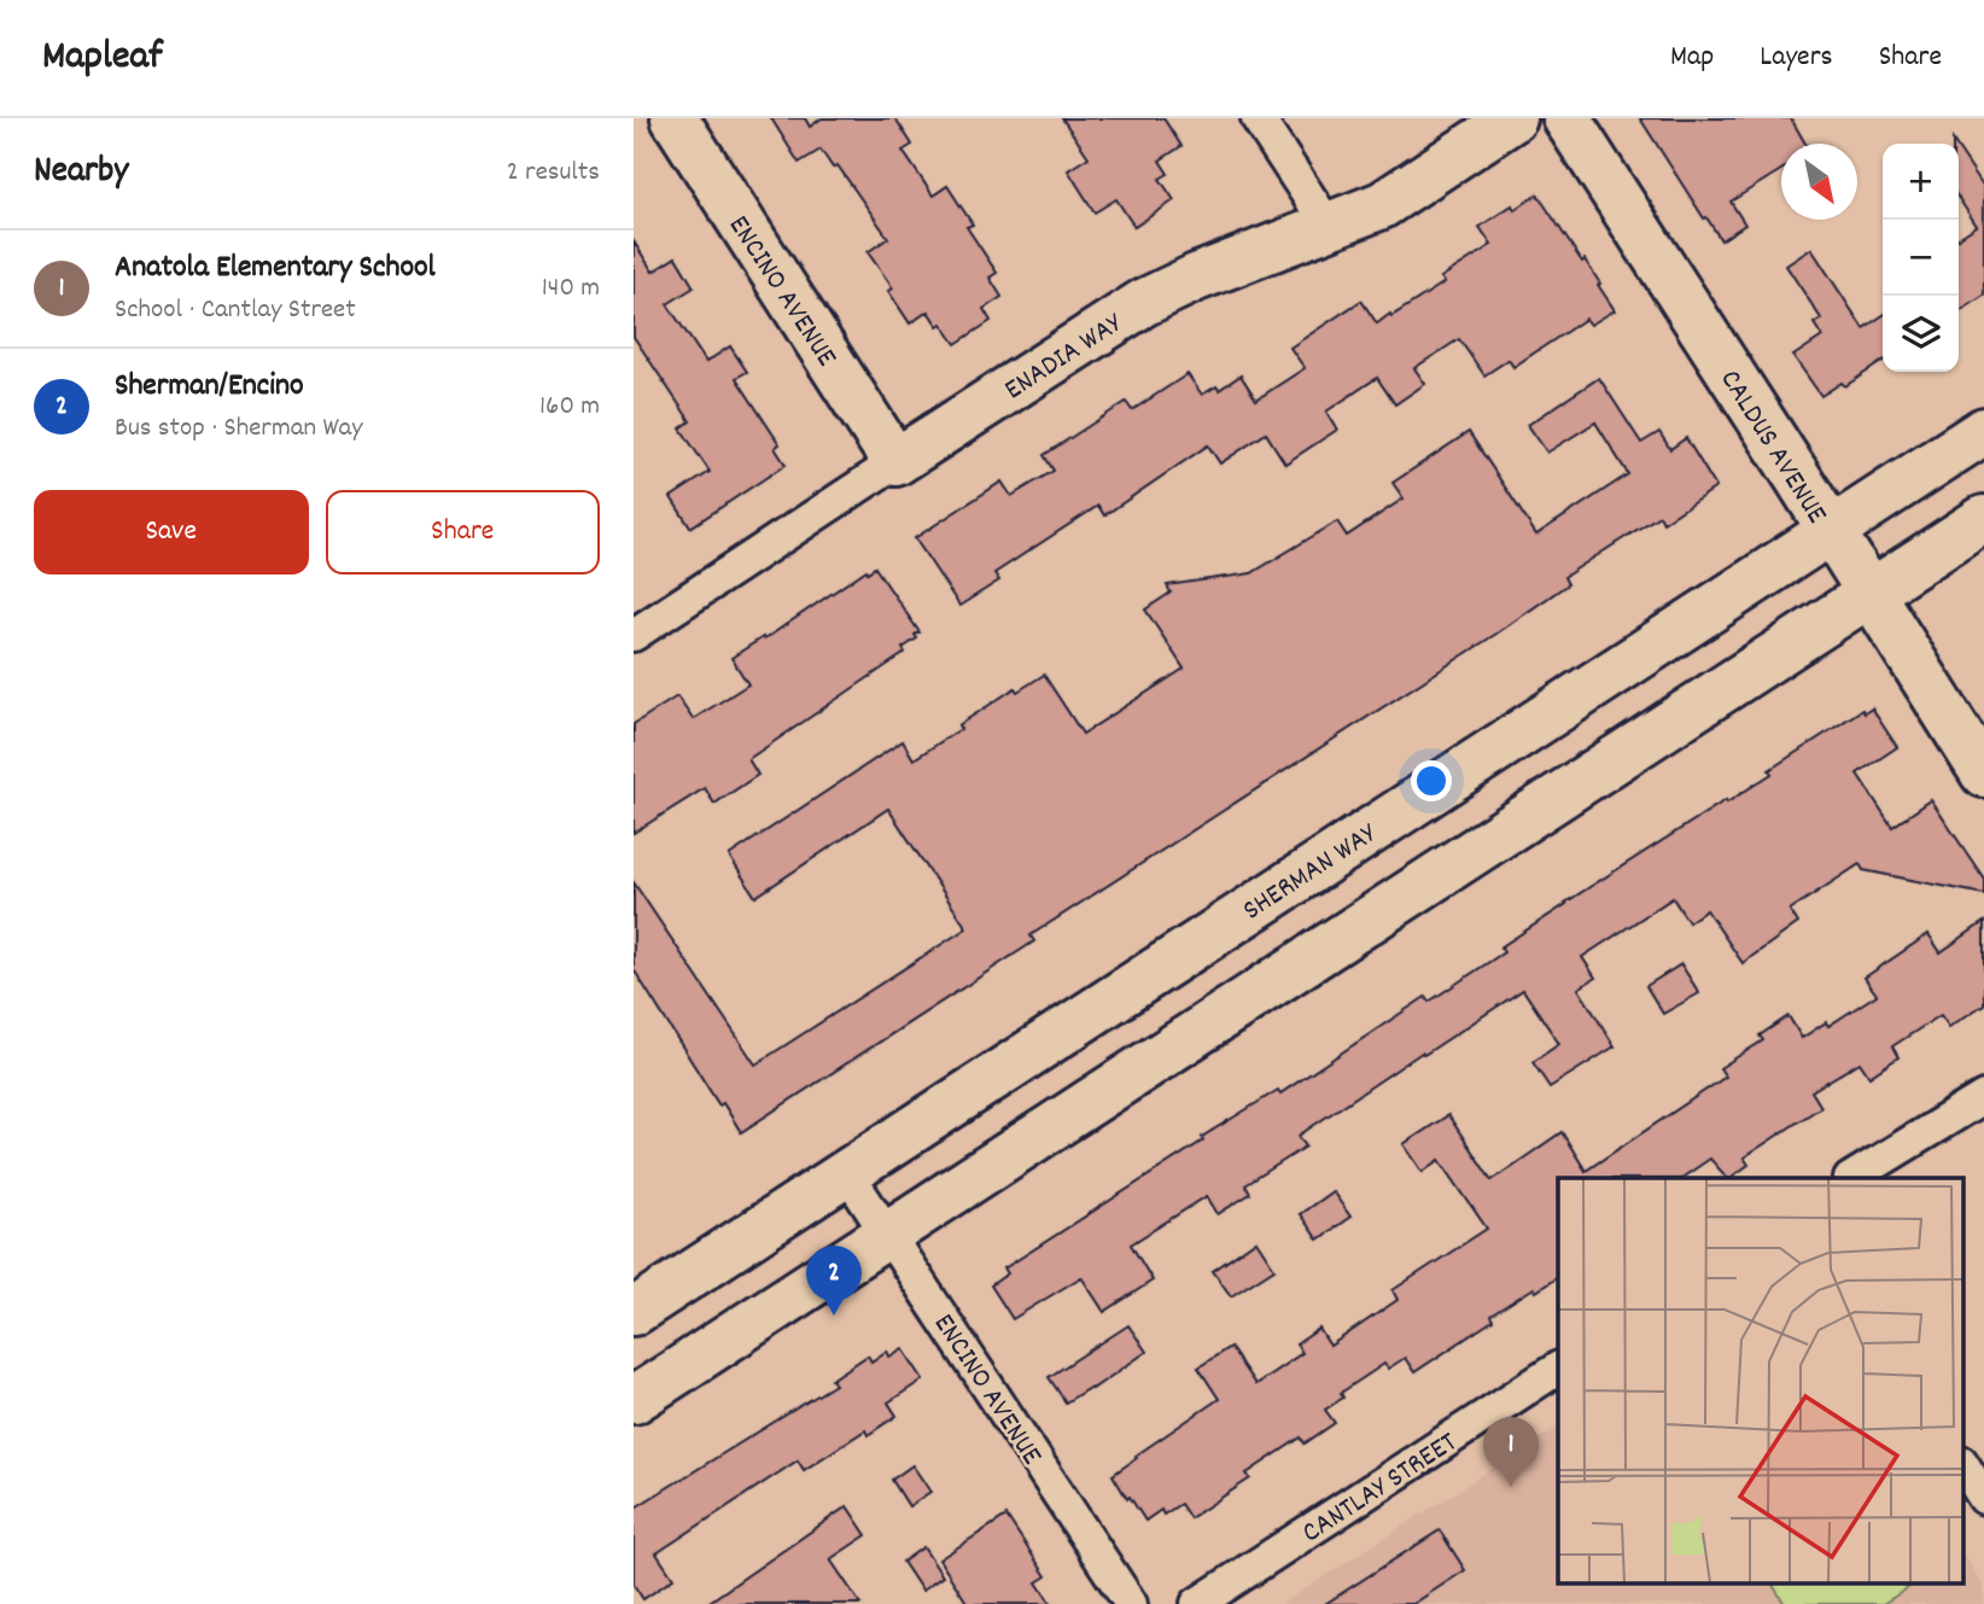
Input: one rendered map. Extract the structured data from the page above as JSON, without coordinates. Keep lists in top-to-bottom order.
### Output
{
  "streets": {
    "main road": [
      "ENCINO AVENUE",
      "ENADIA WAY",
      "CALDUS AVENUE",
      "SHERMAN WAY"
    ],
    "street": ["CANTLAY STREET"]
  },
  "crossings": [
    ["ENCINO AVENUE", "ENADIA WAY"],
    ["ENCINO AVENUE", "SHERMAN WAY"],
    ["CALDUS AVENUE", "SHERMAN WAY"]
  ],
  "north": "bottom right",
  "page": {
    "header": "Mapleaf",
    "nav": ["Map", "Layers", "Share"],
    "heading": ["Nearby", "2 results"],
    "map_buttons": ["+", "−"],
    "list": [
      {
        "mark": "1",
        "name": "Anatola Elementary School",
        "note": "School · Cantlay Street",
        "value": "140 m"
      },
      {
        "mark": "2",
        "name": "Sherman/Encino",
        "note": "Bus stop · Sherman Way",
        "value": "160 m"
      }
    ],
    "buttons": ["Save", "Share"],
    "pins": ["2", "1"]
  }
}
